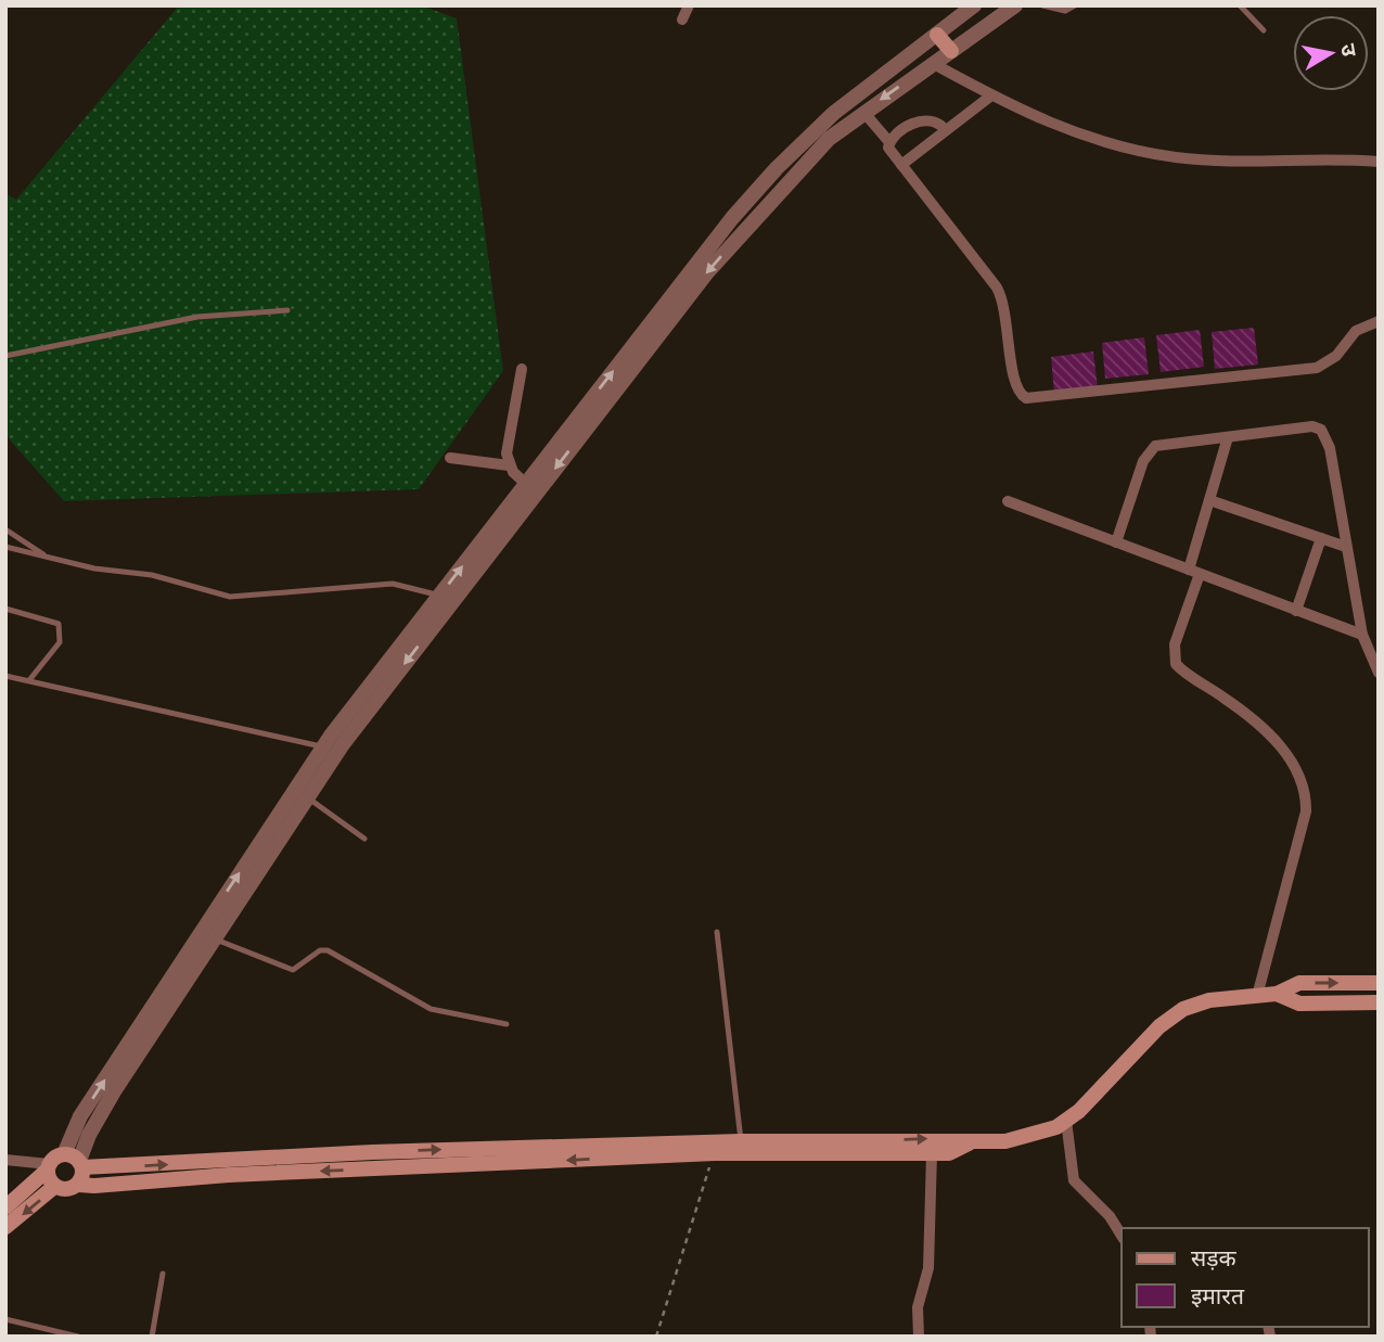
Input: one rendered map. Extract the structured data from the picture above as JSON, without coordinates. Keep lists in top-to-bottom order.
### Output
{
  "legend": ["सड़क", "इमारत"],
  "north": "right"
}
